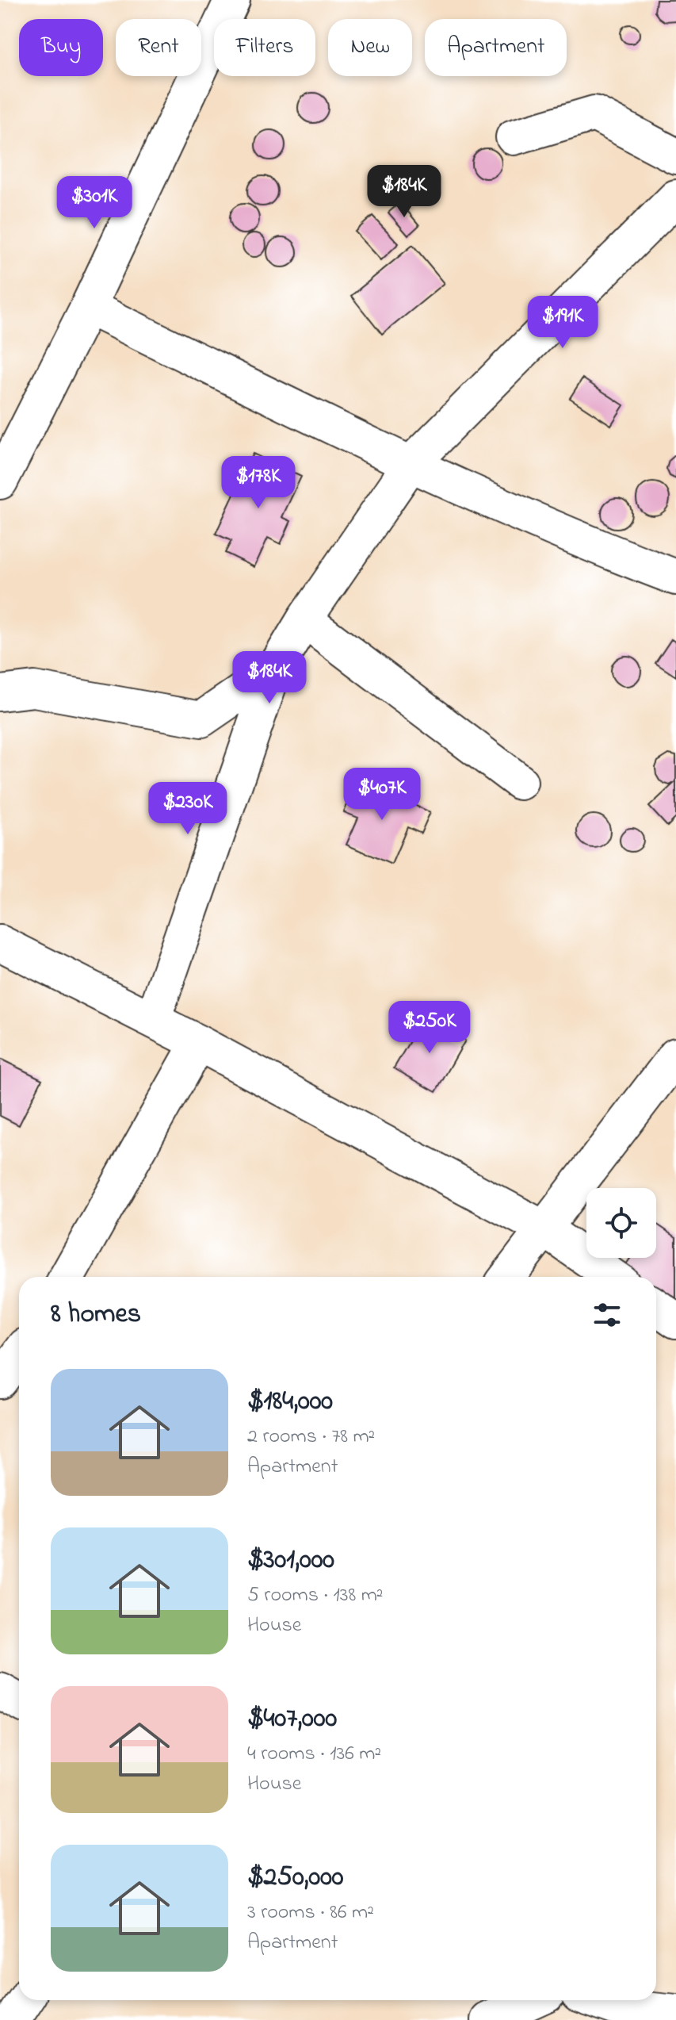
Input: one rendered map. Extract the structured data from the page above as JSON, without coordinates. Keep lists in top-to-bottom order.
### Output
{
  "page": {
    "chip": [
      "Buy",
      "Rent",
      "Filters",
      "New",
      "Apartment"
    ],
    "price": [
      "$184K",
      "$301K",
      "$191K",
      "$178K",
      "$184K",
      "$407K",
      "$230K",
      "$250K"
    ],
    "heading": "8 homes",
    "list": [
      {
        "name": "$184,000",
        "note": "2 rooms · 78 m² · Apartment"
      },
      {
        "name": "$301,000",
        "note": "5 rooms · 138 m² · House"
      },
      {
        "name": "$407,000",
        "note": "4 rooms · 136 m² · House"
      },
      {
        "name": "$250,000",
        "note": "3 rooms · 86 m² · Apartment"
      }
    ]
  }
}
